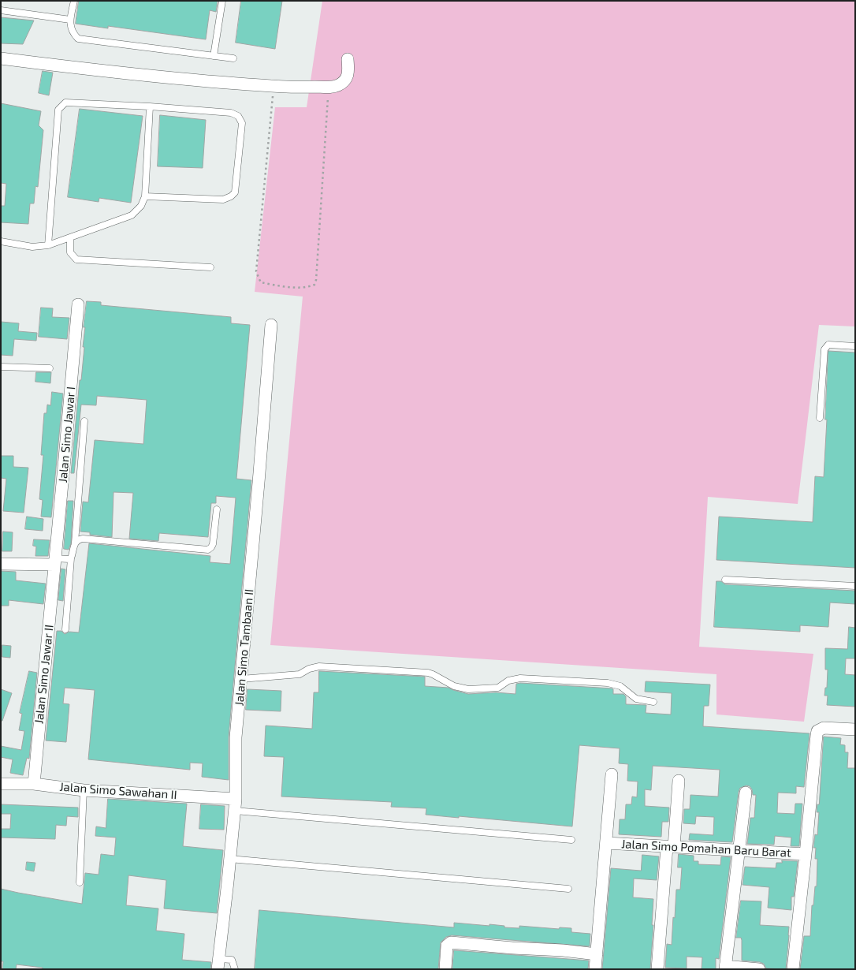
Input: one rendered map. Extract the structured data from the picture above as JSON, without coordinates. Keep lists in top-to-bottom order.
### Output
{
  "streets": {
    "street": [
      "Jalan Simo Jawar I",
      "Jalan Simo Tambaan II",
      "Jalan Simo Jawar II",
      "Jalan Simo Sawahan II",
      "Jalan Simo Pomahan Baru Barat"
    ]
  },
  "crossings": [
    ["Jalan Simo Jawar I", "Jalan Simo Jawar II"],
    ["Jalan Simo Tambaan II", "Jalan Simo Sawahan II"],
    ["Jalan Simo Jawar II", "Jalan Simo Sawahan II"]
  ]
}
